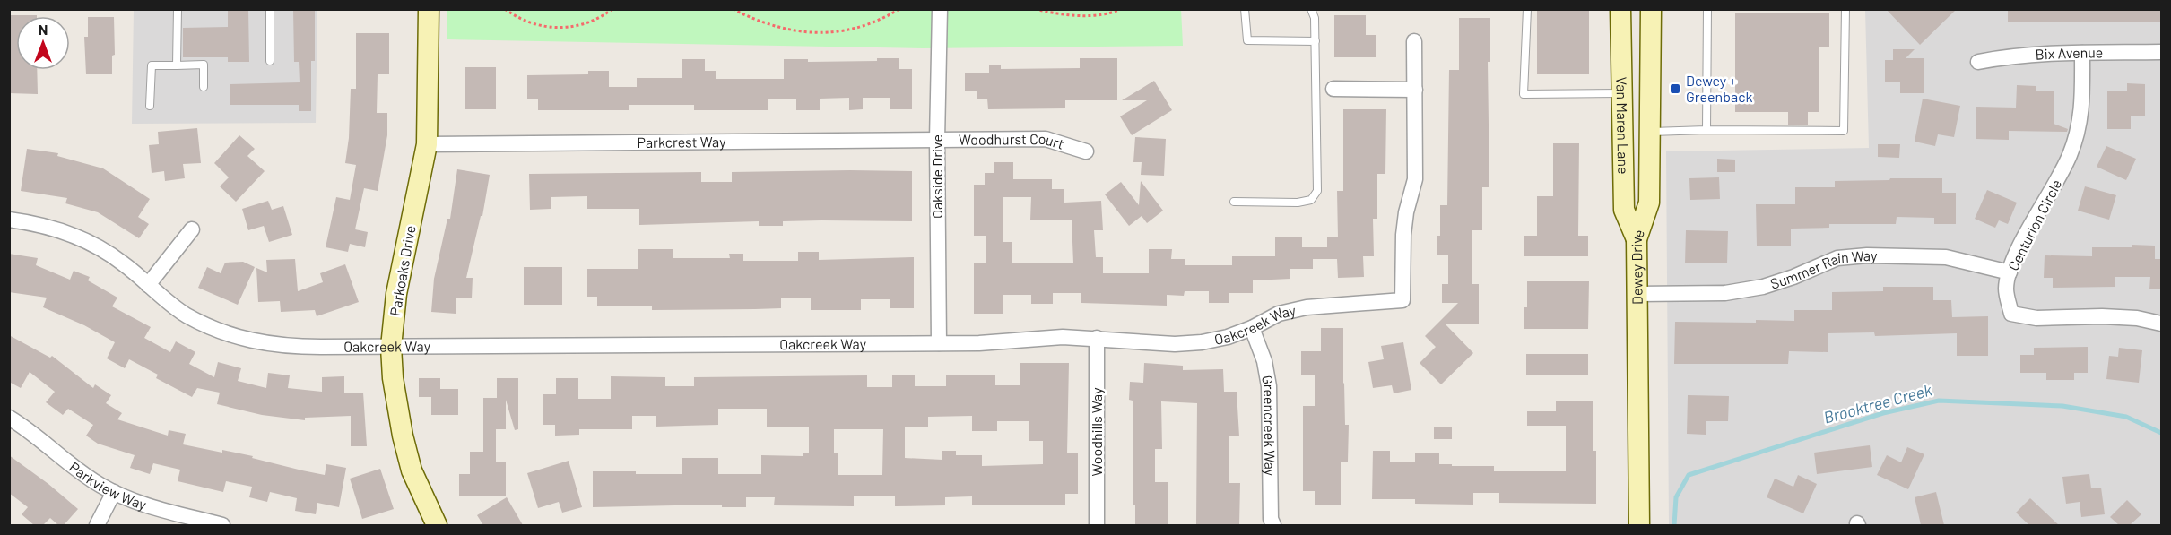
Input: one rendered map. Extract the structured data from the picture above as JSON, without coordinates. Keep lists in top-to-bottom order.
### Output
{
  "streets": {
    "main road": ["Van Maren Lane", "Dewey Drive", "Parkoaks Drive"],
    "street": [
      "Bix Avenue",
      "Parkcrest Way",
      "Woodhurst Court",
      "Oakside Drive",
      "Centurion Circle",
      "Summer Rain Way",
      "Oakcreek Way",
      "Greencreek Way",
      "Woodhills Way",
      "Parkview Way"
    ]
  },
  "crossings": [
    ["Bix Avenue", "Centurion Circle"],
    ["Van Maren Lane", "Dewey Drive"],
    ["Parkcrest Way", "Woodhurst Court"],
    ["Parkcrest Way", "Oakside Drive"],
    ["Parkcrest Way", "Parkoaks Drive"],
    ["Woodhurst Court", "Oakside Drive"],
    ["Oakside Drive", "Oakcreek Way"],
    ["Centurion Circle", "Summer Rain Way"],
    ["Dewey Drive", "Summer Rain Way"],
    ["Parkoaks Drive", "Oakcreek Way"],
    ["Oakcreek Way", "Greencreek Way"],
    ["Oakcreek Way", "Woodhills Way"]
  ],
  "water": ["Brooktree Creek"],
  "places": {
    "transit": ["Dewey + Greenback"]
  },
  "north": "top"
}
